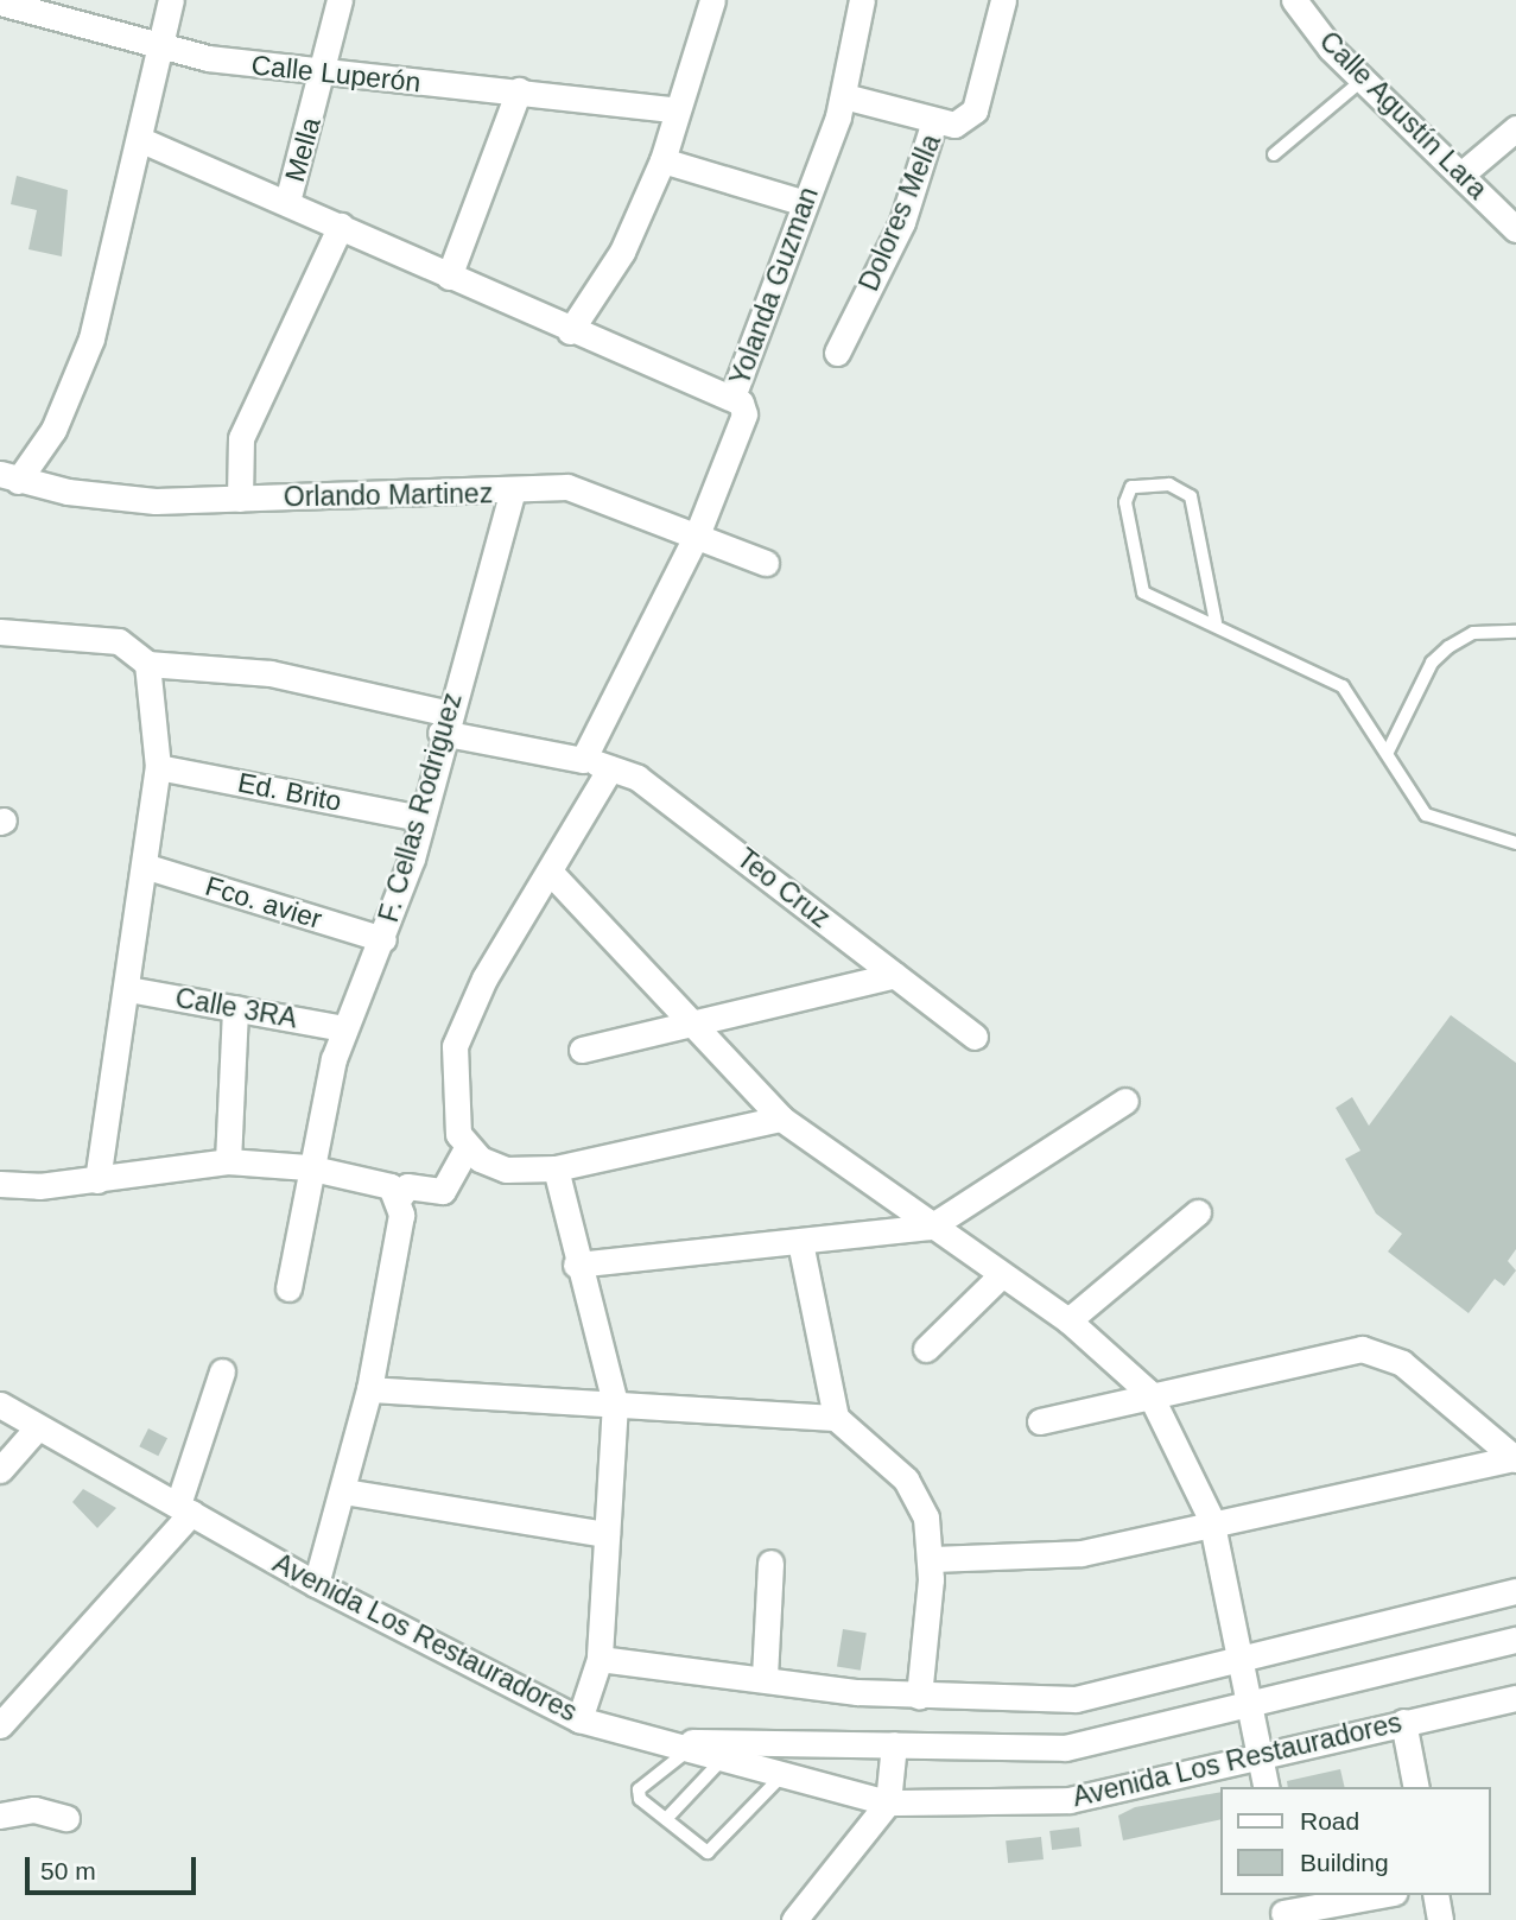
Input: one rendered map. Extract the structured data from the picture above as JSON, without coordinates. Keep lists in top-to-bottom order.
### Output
{
  "streets": {
    "street": [
      "Calle Luperón",
      "Calle Agustín Lara",
      "Mella",
      "Dolores Mella",
      "Yolanda Guzman",
      "Orlando Martinez",
      "Ed. Brito",
      "F. Cellas Rodriguez",
      "Teo Cruz",
      "Fco. avier",
      "Calle 3RA",
      "Avenida Los Restauradores"
    ]
  },
  "crossings": [
    ["Calle Luperón", "Mella"],
    ["Yolanda Guzman", "Orlando Martinez"],
    ["Yolanda Guzman", "Teo Cruz"],
    ["Orlando Martinez", "F. Cellas Rodriguez"],
    ["Ed. Brito", "F. Cellas Rodriguez"],
    ["F. Cellas Rodriguez", "Fco. avier"],
    ["F. Cellas Rodriguez", "Calle 3RA"]
  ],
  "legend": ["Road", "Building"],
  "scale_bar": "50 m"
}
